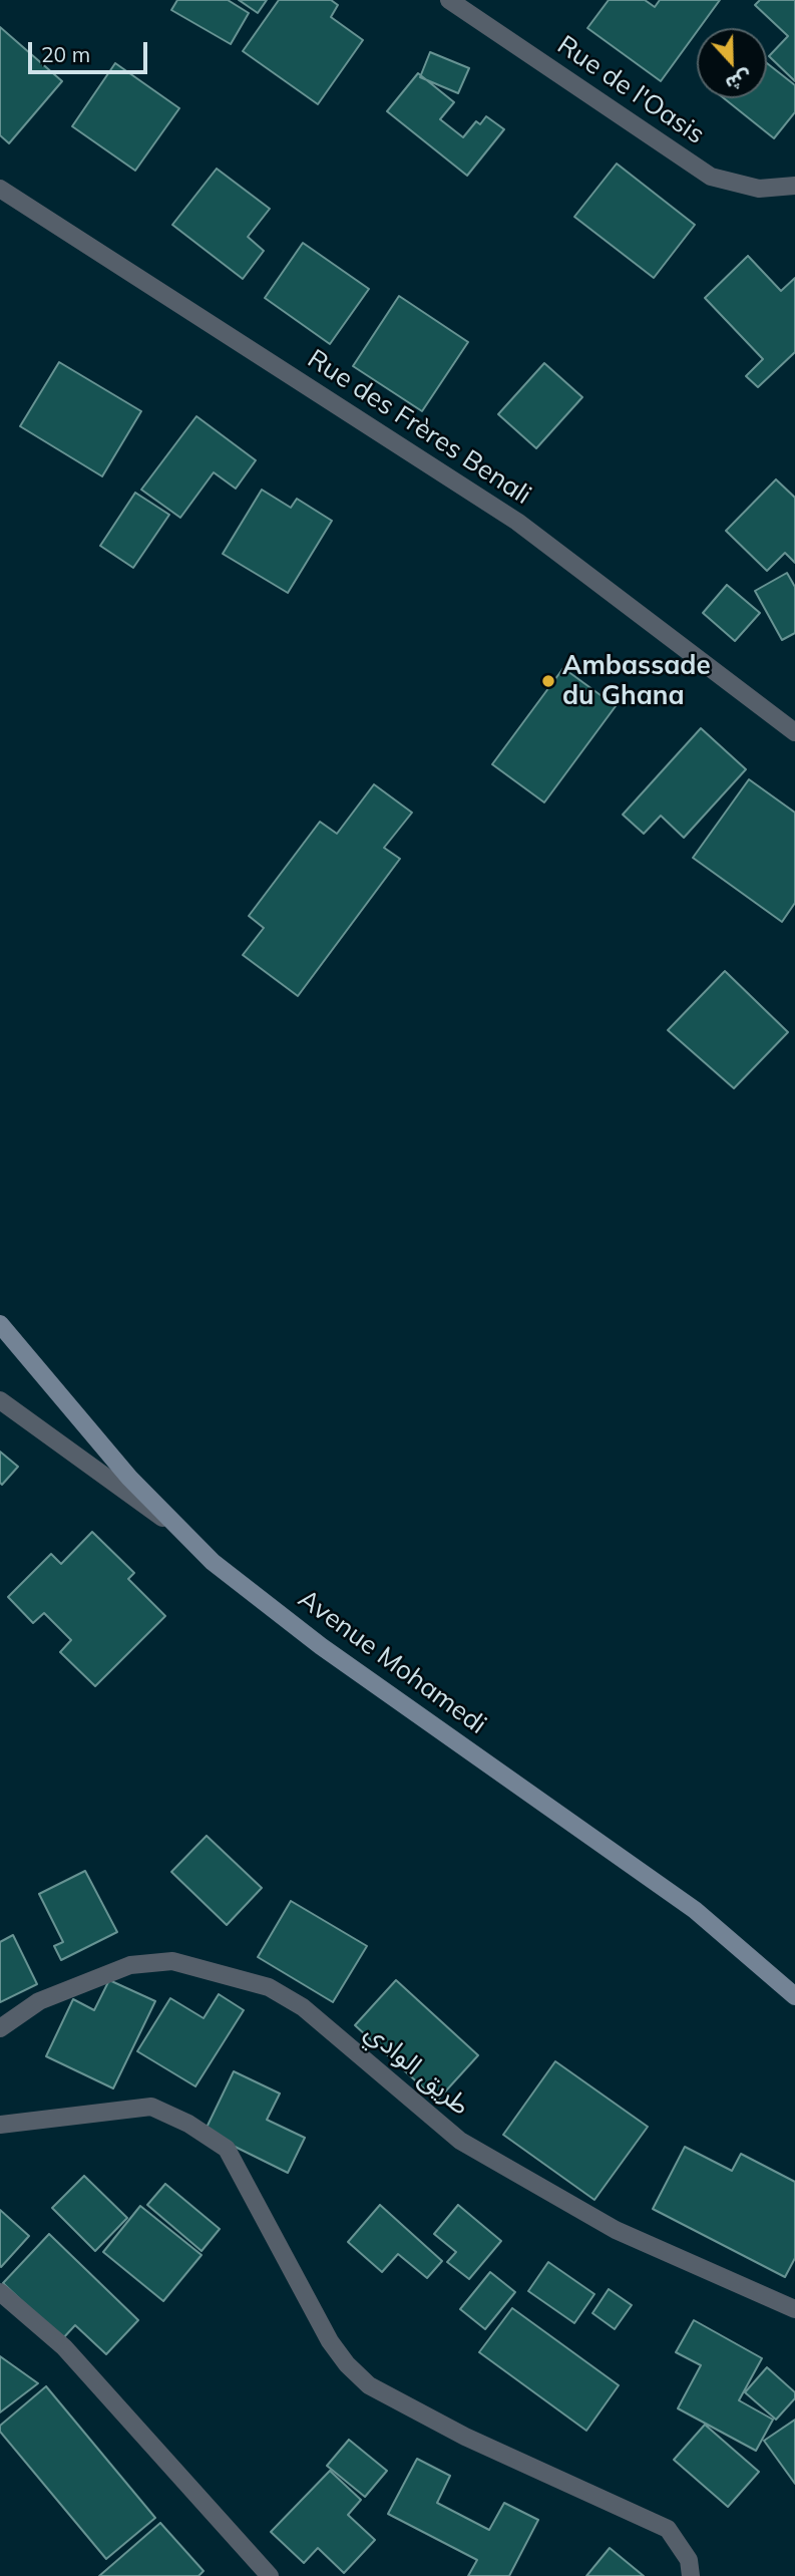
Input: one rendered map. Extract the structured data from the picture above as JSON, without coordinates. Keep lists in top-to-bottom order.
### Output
{
  "streets": {
    "main road": ["Avenue Mohamedi"],
    "street": ["Rue de l'Oasis", "Rue des Frères Benali", "طريق الوادي"]
  },
  "places": ["Ambassade du Ghana"],
  "scale_bar": "20 m",
  "north": "bottom"
}
